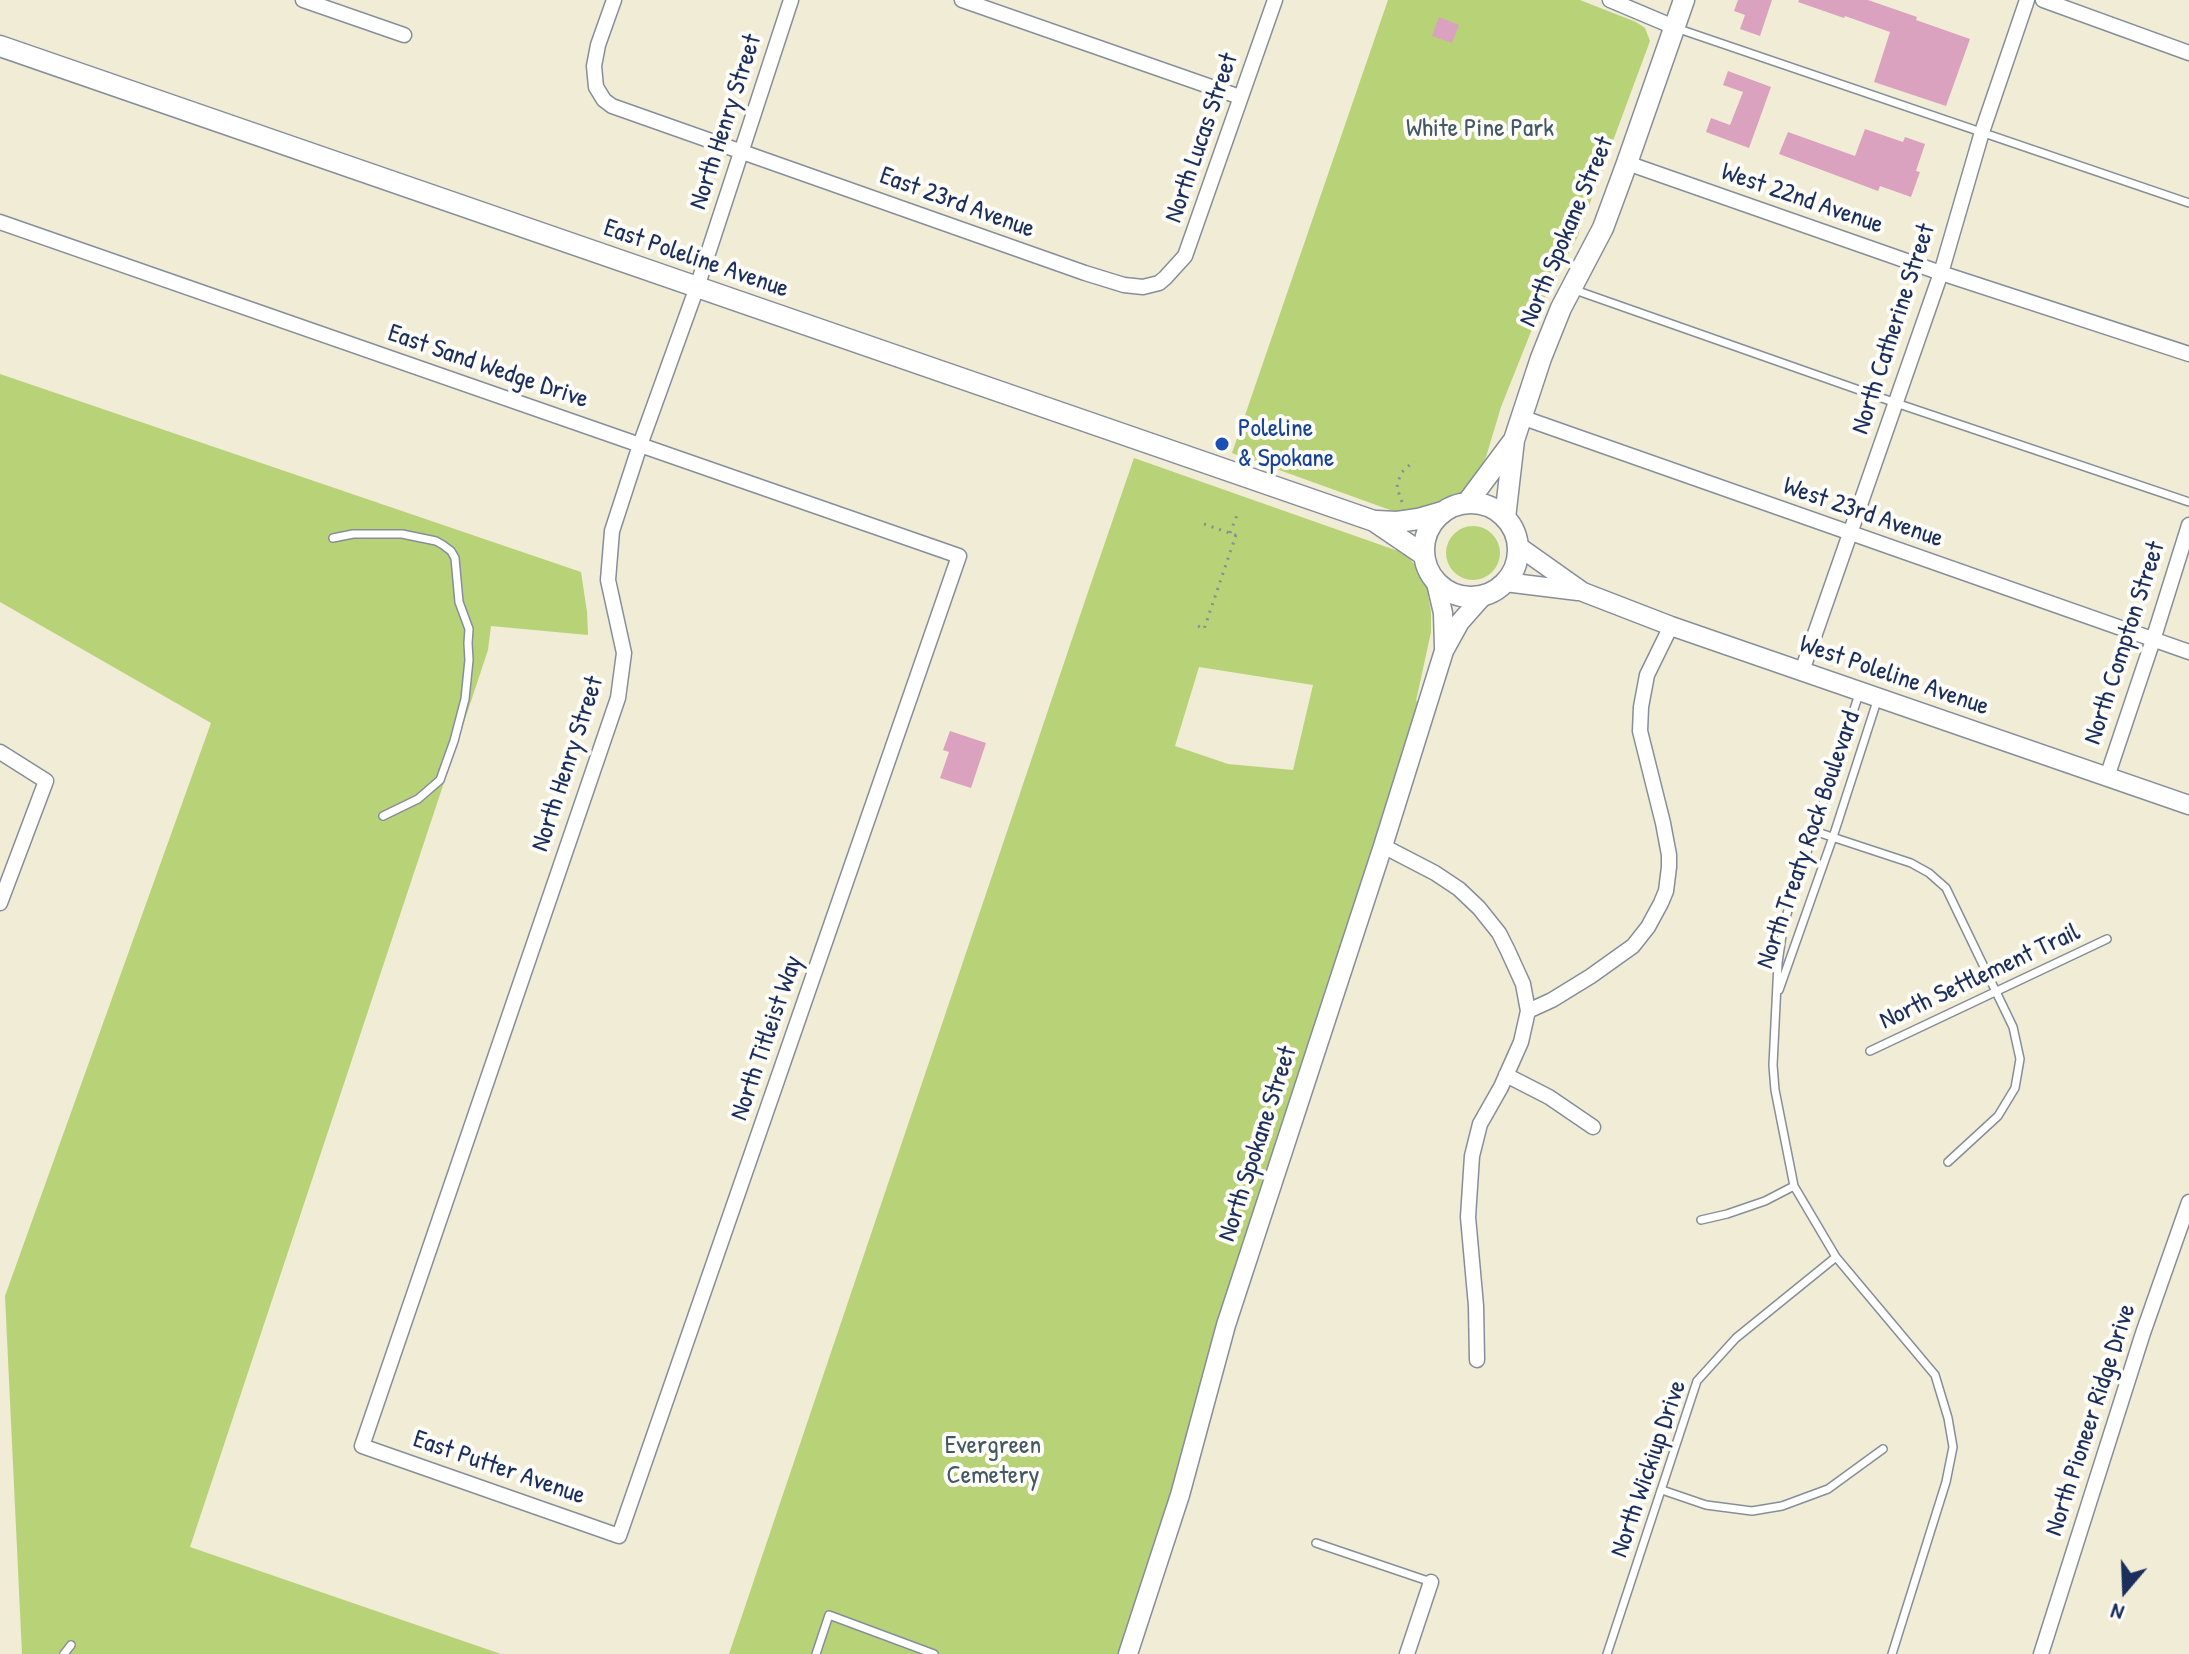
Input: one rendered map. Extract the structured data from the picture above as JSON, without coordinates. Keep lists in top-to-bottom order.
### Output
{
  "streets": {
    "main road": ["North Spokane Street", "East Poleline Avenue"],
    "street": [
      "North Henry Street",
      "North Lucas Street",
      "West 22nd Avenue",
      "East 23rd Avenue",
      "North Catherine Street",
      "East Sand Wedge Drive",
      "West 23rd Avenue",
      "North Compton Street",
      "West Poleline Avenue",
      "North Titleist Way",
      "North Pioneer Ridge Drive",
      "East Putter Avenue"
    ],
    "lane": ["North Treaty Rock Boulevard", "North Settlement Trail", "North Wickiup Drive"]
  },
  "crossings": [
    ["North Henry Street", "East 23rd Avenue"],
    ["North Henry Street", "East Poleline Avenue"],
    ["North Henry Street", "East Sand Wedge Drive"],
    ["North Henry Street", "East Putter Avenue"],
    ["North Lucas Street", "East 23rd Avenue"],
    ["West 22nd Avenue", "North Spokane Street"],
    ["West 22nd Avenue", "North Catherine Street"],
    ["North Spokane Street", "East Poleline Avenue"],
    ["North Spokane Street", "West 23rd Avenue"],
    ["North Spokane Street", "West Poleline Avenue"],
    ["East Poleline Avenue", "West Poleline Avenue"],
    ["North Catherine Street", "West 23rd Avenue"],
    ["North Catherine Street", "West Poleline Avenue"],
    ["East Sand Wedge Drive", "North Titleist Way"],
    ["West 23rd Avenue", "North Compton Street"],
    ["North Compton Street", "West Poleline Avenue"],
    ["West Poleline Avenue", "North Treaty Rock Boulevard"],
    ["North Treaty Rock Boulevard", "North Wickiup Drive"],
    ["North Titleist Way", "East Putter Avenue"]
  ],
  "parks": ["White Pine Park", "Evergreen Cemetery"],
  "places": ["Poleline & Spokane"],
  "north": "bottom"
}
